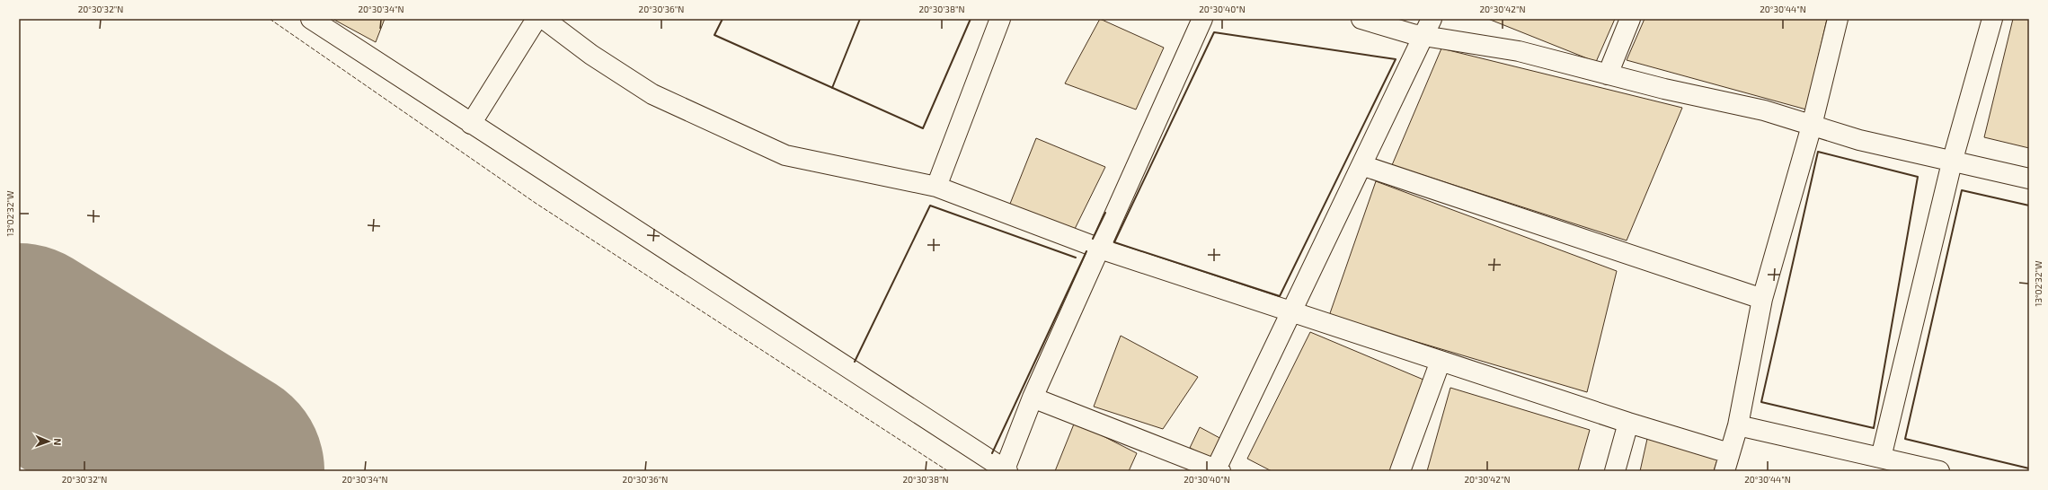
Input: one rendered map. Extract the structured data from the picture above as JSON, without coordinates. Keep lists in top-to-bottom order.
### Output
{
  "north": "right",
  "coordinates": [
    "20°30'32\"N",
    "20°30'34\"N",
    "20°30'36\"N",
    "20°30'38\"N",
    "20°30'40\"N",
    "20°30'42\"N",
    "20°30'44\"N",
    "13°02'32\"W"
  ]
}
